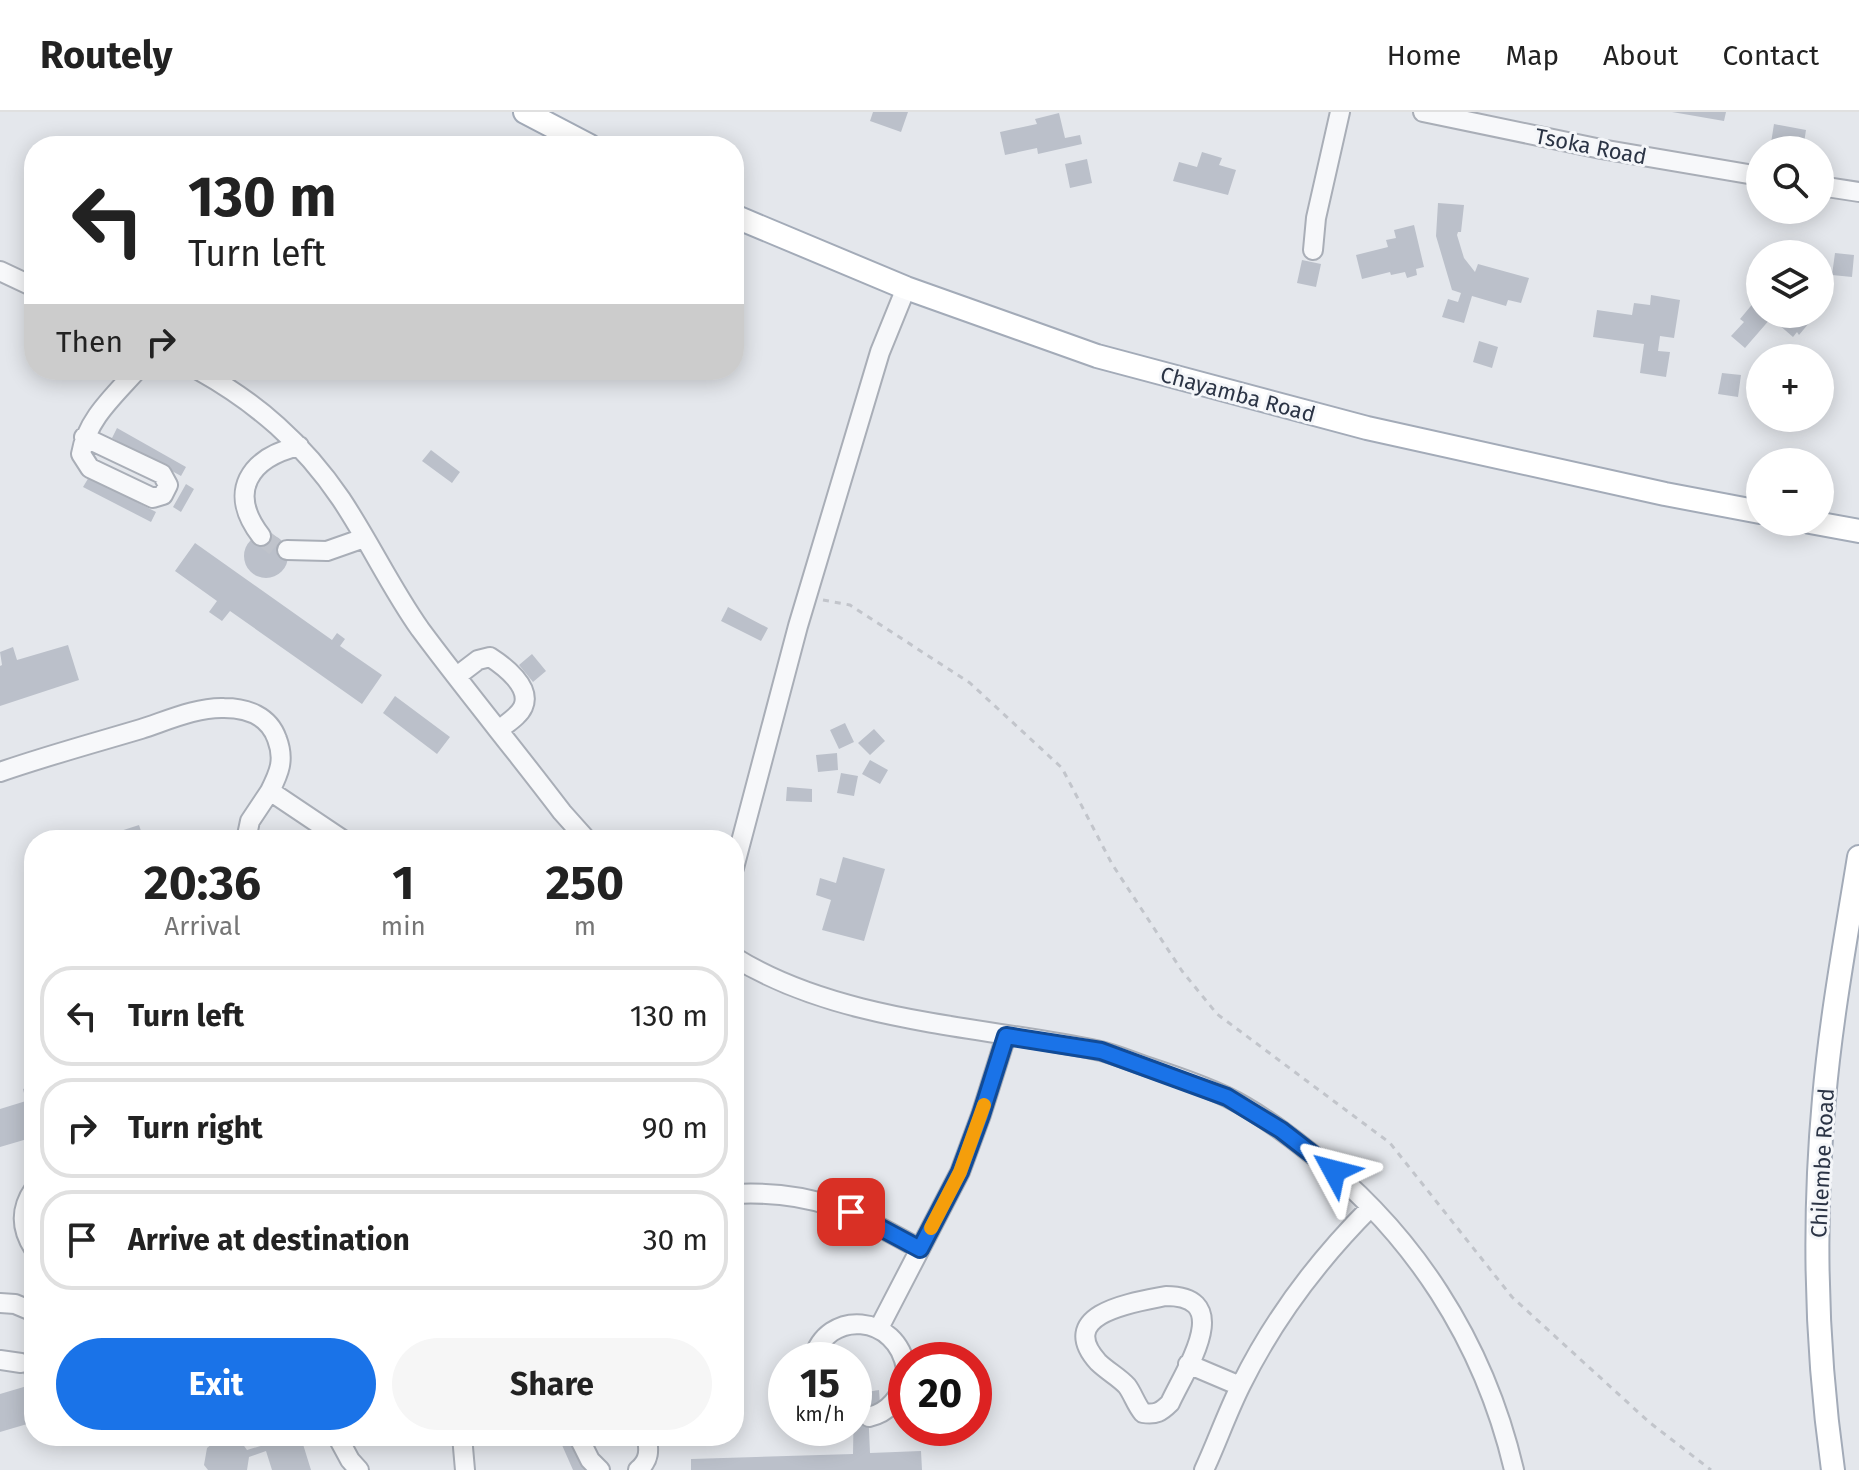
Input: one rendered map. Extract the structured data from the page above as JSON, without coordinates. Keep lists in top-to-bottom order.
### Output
{
  "streets": {
    "main road": ["Chayamba Road", "Chilembe Road"],
    "street": ["Tsoka Road"]
  },
  "page": {
    "header": "Routely",
    "nav": [
      "Home",
      "Map",
      "About",
      "Contact"
    ],
    "map_buttons": ["+", "−"],
    "turn": ["130 m", "Turn left"],
    "then": "Then",
    "eta": [
      "20:36",
      "Arrival",
      "1",
      "min",
      "250",
      "m"
    ],
    "list": [
      {
        "name": "Turn left",
        "value": "130 m"
      },
      {
        "name": "Turn right",
        "value": "90 m"
      },
      {
        "name": "Arrive at destination",
        "value": "30 m"
      }
    ],
    "buttons": ["Exit", "Share"],
    "speed": "15 km/h",
    "limit": "20"
  }
}
